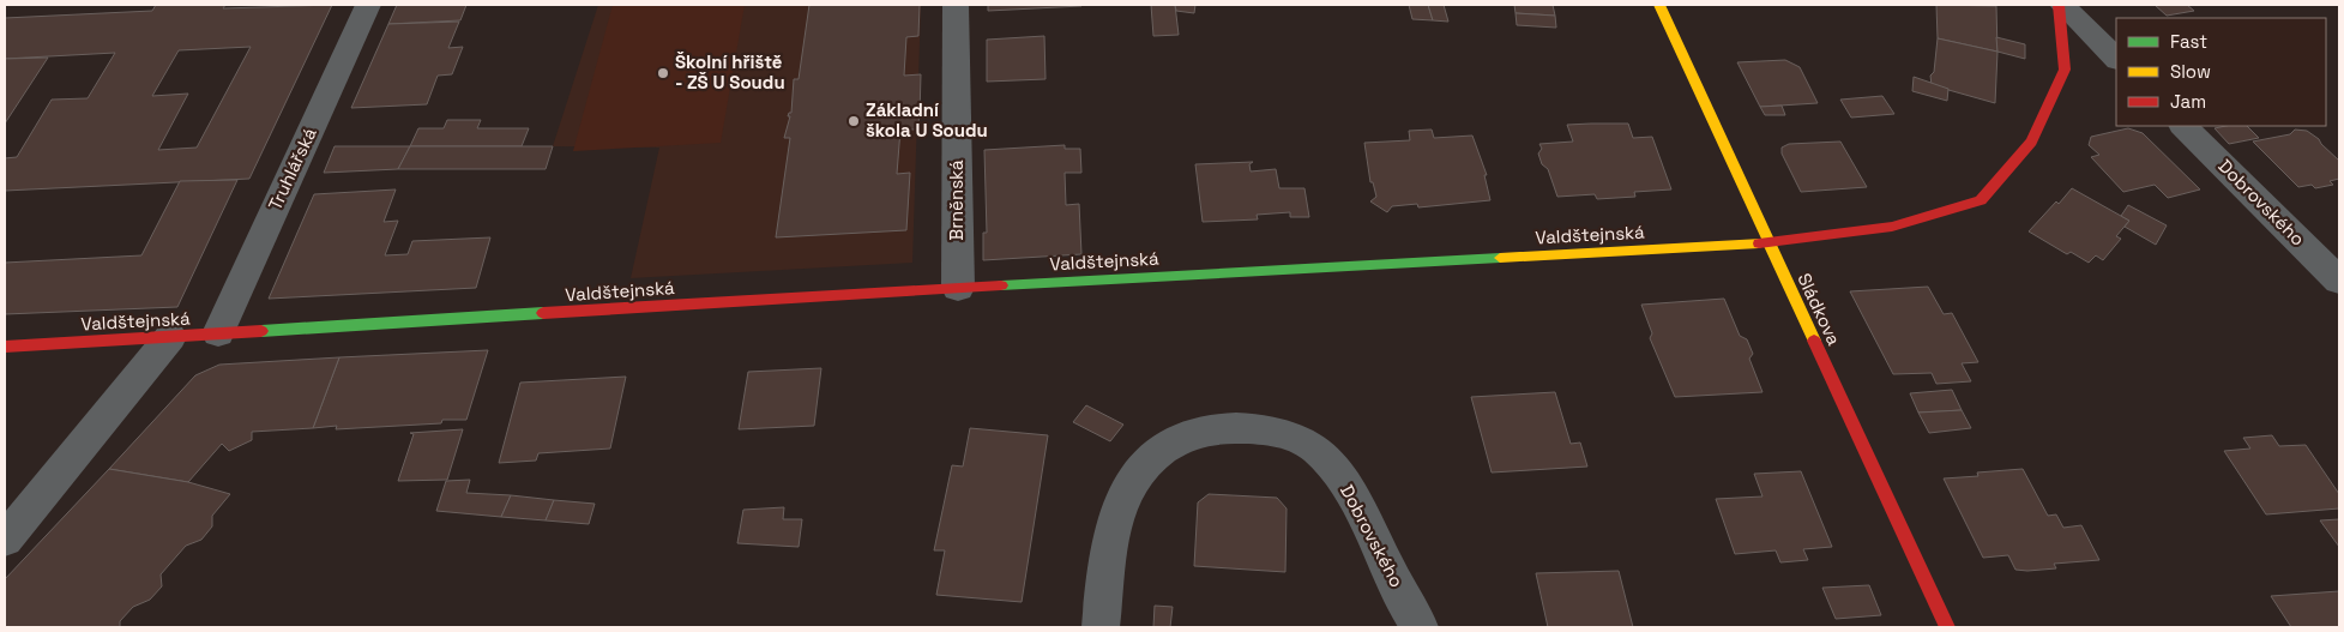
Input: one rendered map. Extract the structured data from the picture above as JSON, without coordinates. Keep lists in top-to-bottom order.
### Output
{
  "streets": {
    "street": [
      "Truhlářská",
      "Brněnská",
      "Dobrovského",
      "Valdštejnská",
      "Sládkova"
    ]
  },
  "crossings": [
    ["Truhlářská", "Valdštejnská"],
    ["Brněnská", "Valdštejnská"],
    ["Valdštejnská", "Sládkova"]
  ],
  "places": ["Školní hřiště - ZŠ U Soudu", "Základní škola U Soudu"],
  "legend": ["Fast", "Slow", "Jam"]
}
